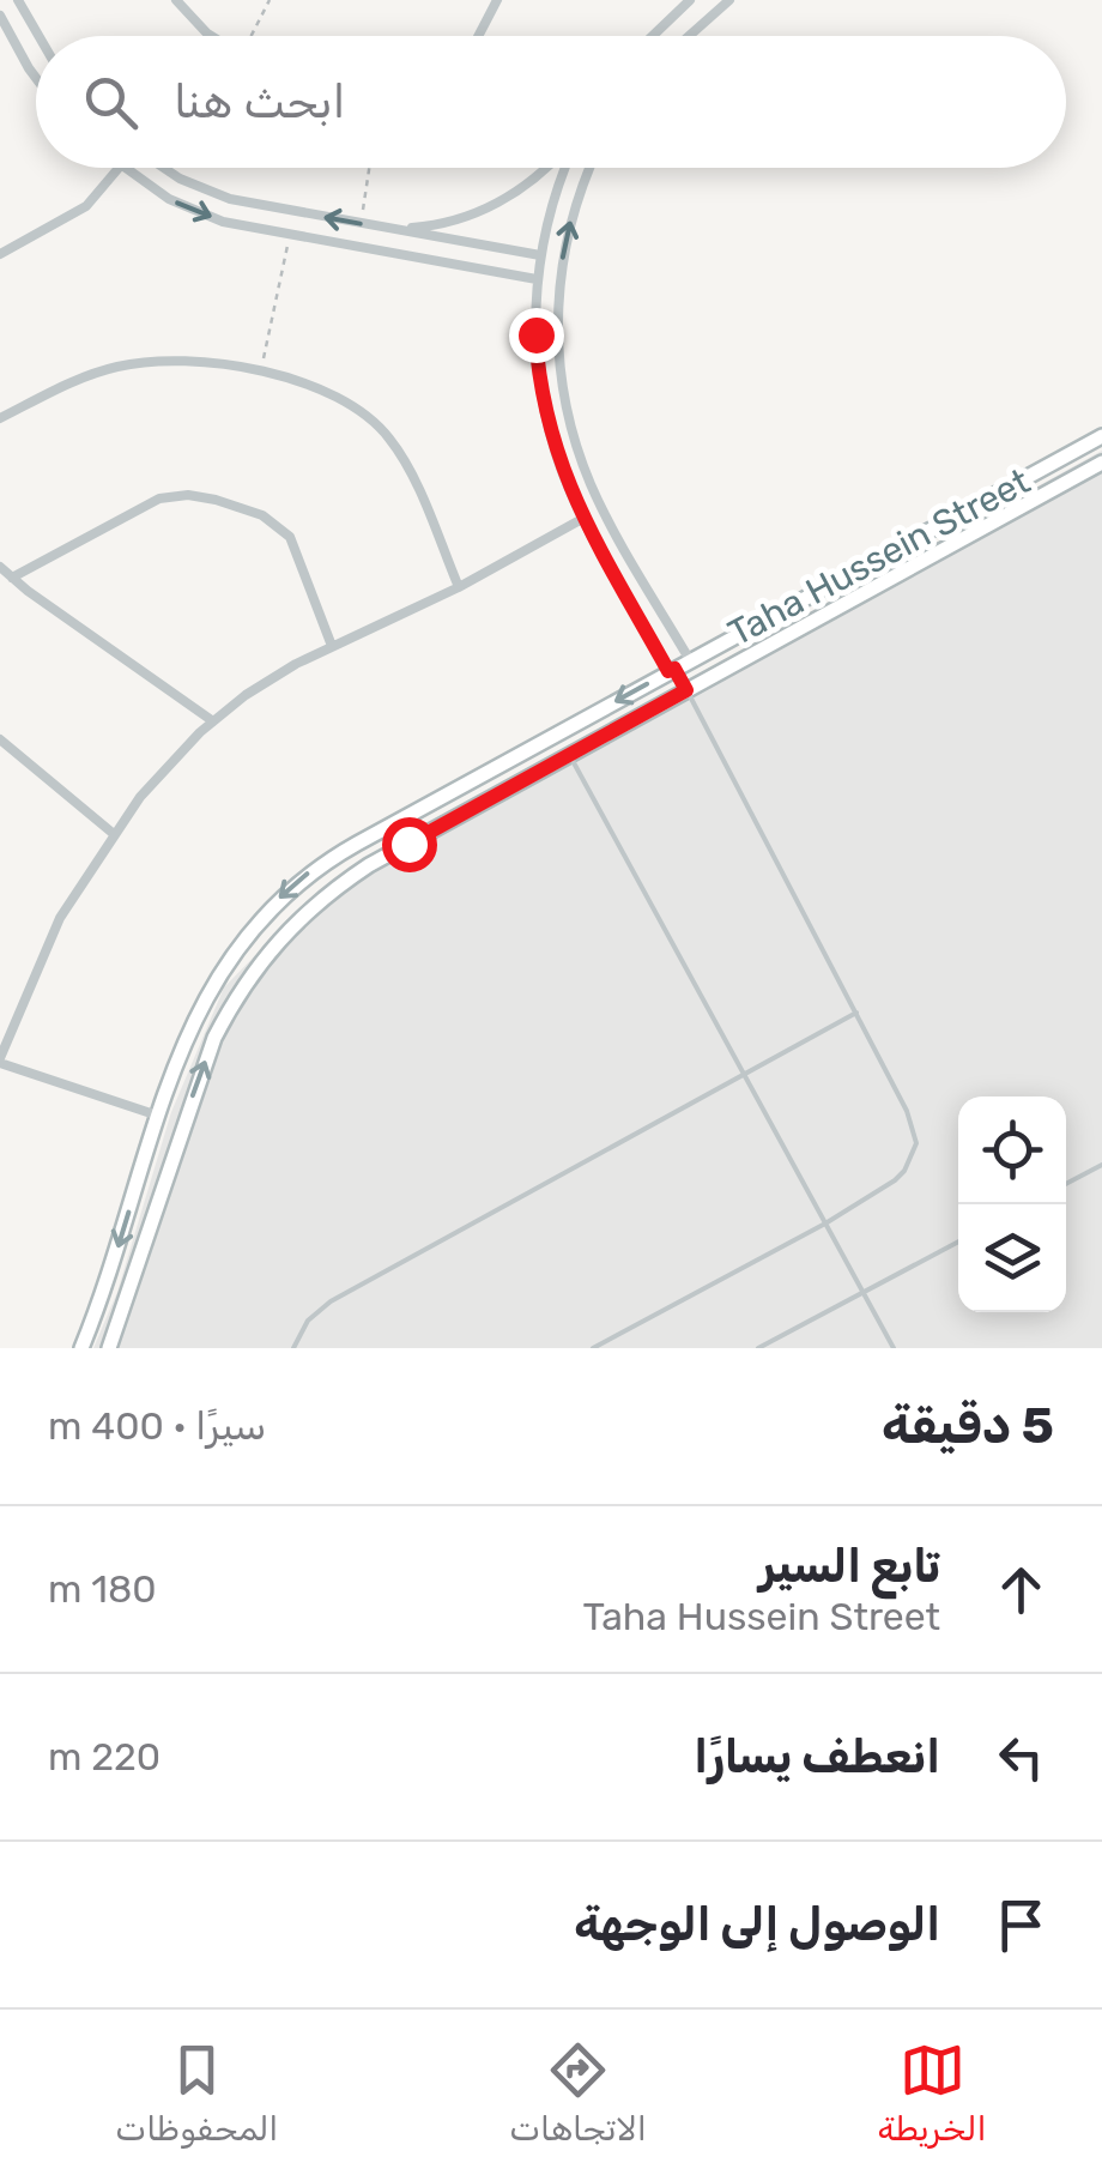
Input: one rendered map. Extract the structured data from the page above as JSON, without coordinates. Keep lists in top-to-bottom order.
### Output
{
  "streets": {
    "main road": ["Taha Hussein Street"]
  },
  "page": {
    "search": "ابحث هنا",
    "heading": ["5 دقيقة", "سيرًا · 400 m"],
    "list": [
      ["تابع السير", "Taha Hussein Street", "180 m"],
      ["انعطف يسارًا", "220 m"],
      "الوصول إلى الوجهة"
    ],
    "nav": ["الخريطة", "الاتجاهات", "المحفوظات"]
  }
}
